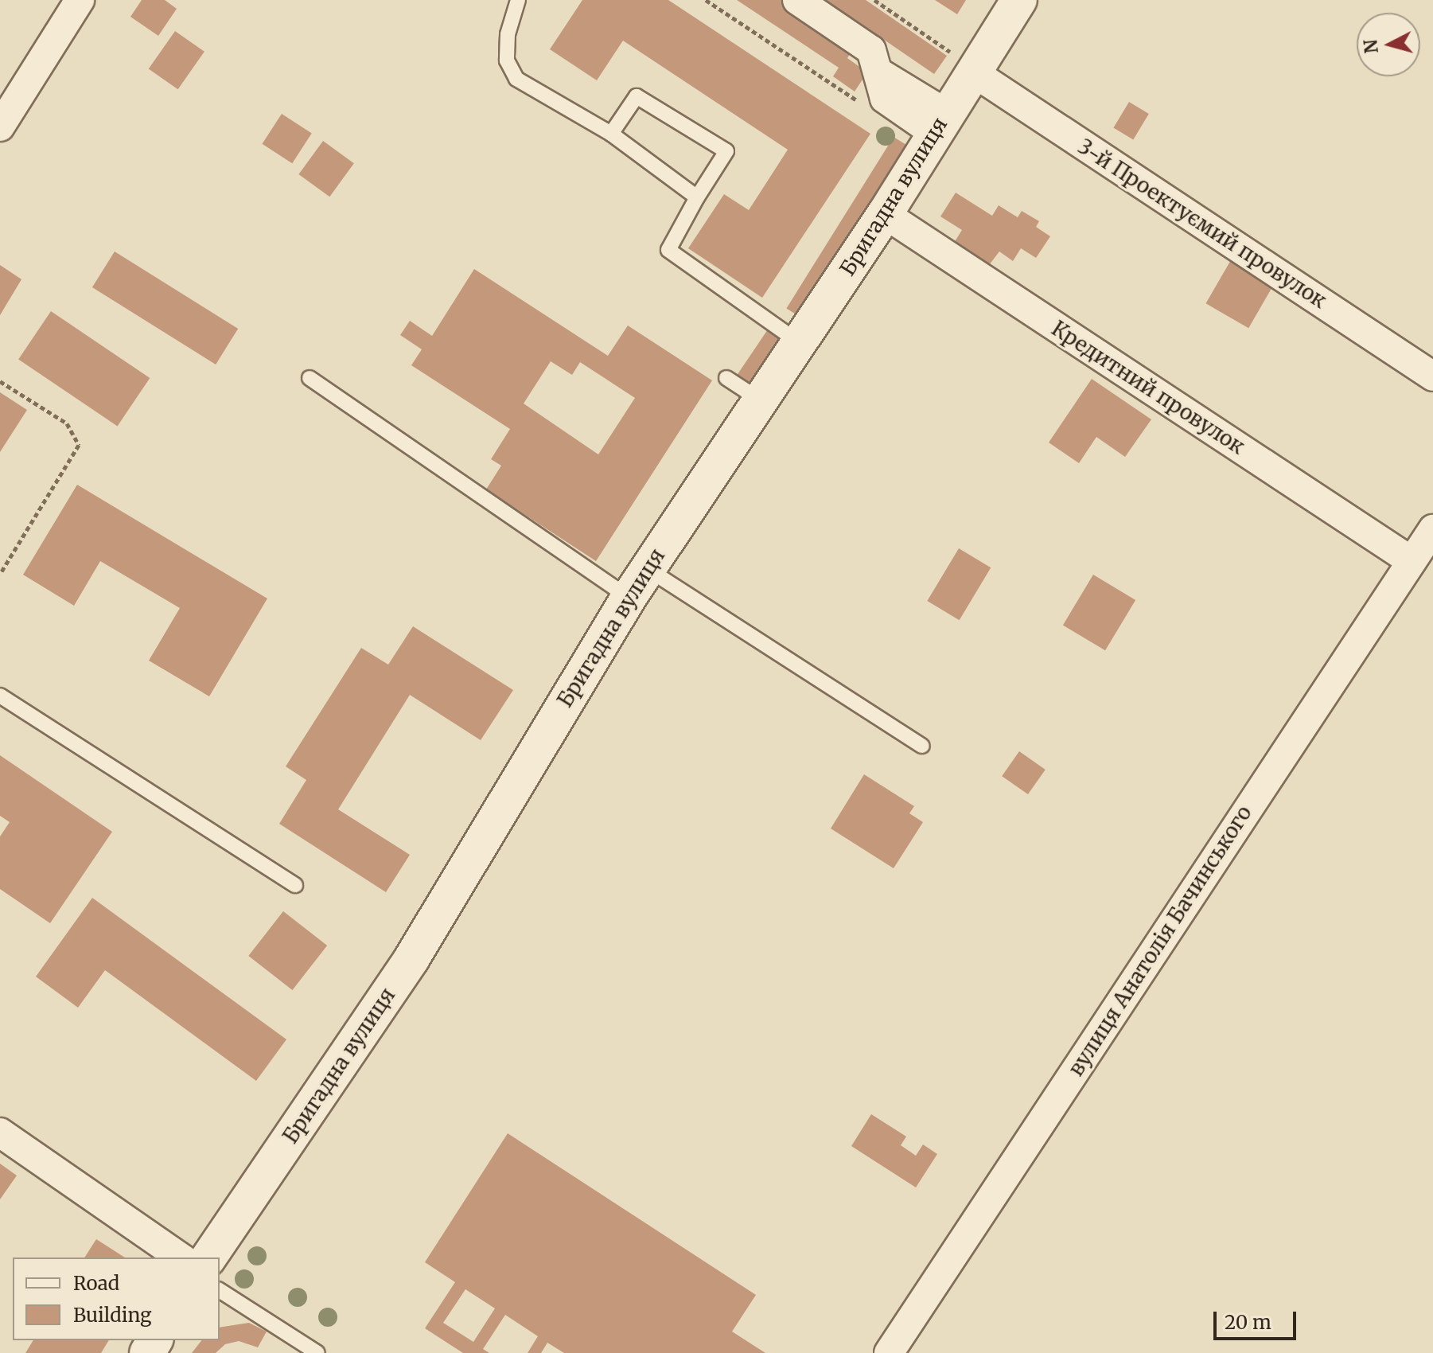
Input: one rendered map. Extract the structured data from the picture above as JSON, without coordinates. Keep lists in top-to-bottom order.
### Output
{
  "streets": {
    "street": [
      "Бригадна вулиця",
      "3-й Проектуємий провулок",
      "Кредитний провулок",
      "вулиця Анатолія Бачинського"
    ]
  },
  "crossings": [
    ["Бригадна вулиця", "3-й Проектуємий провулок"],
    ["Бригадна вулиця", "Кредитний провулок"],
    ["Кредитний провулок", "вулиця Анатолія Бачинського"]
  ],
  "legend": ["Road", "Building"],
  "scale_bar": "20 m",
  "north": "left"
}
